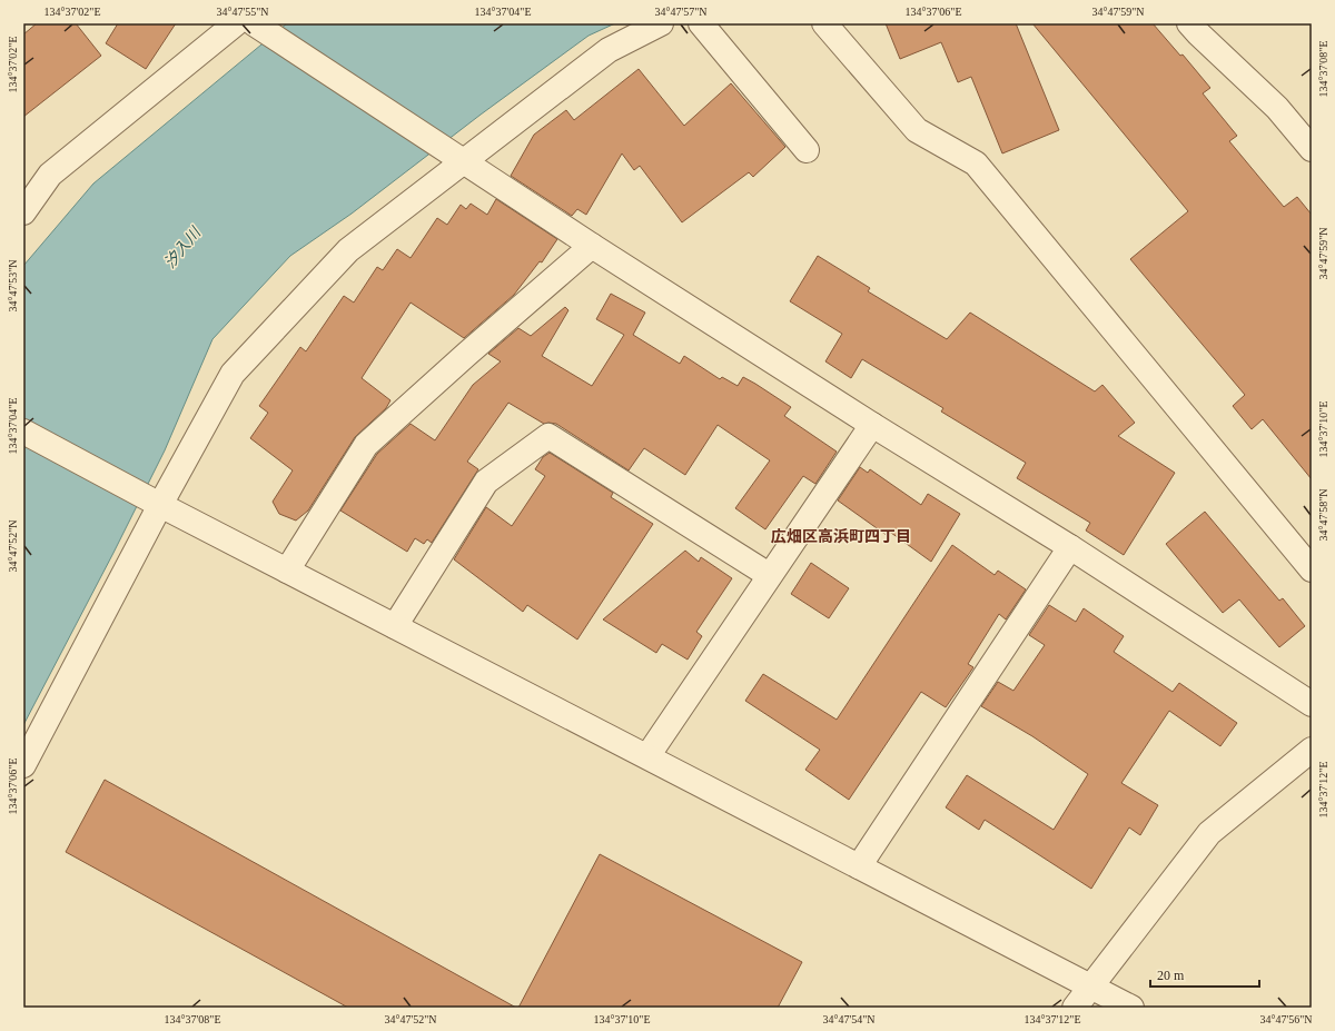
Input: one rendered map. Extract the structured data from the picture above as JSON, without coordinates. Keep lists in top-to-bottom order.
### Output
{
  "districts": ["広畑区高浜町四丁目"],
  "water": ["汐入川"],
  "scale_bar": "20 m",
  "coordinates": [
    "134°37'02\"E",
    "34°47'55\"N",
    "134°37'04\"E",
    "34°47'57\"N",
    "134°37'06\"E",
    "34°47'59\"N",
    "134°37'08\"E",
    "34°47'53\"N",
    "134°37'10\"E",
    "34°47'58\"N",
    "34°47'52\"N",
    "134°37'12\"E",
    "34°47'54\"N",
    "34°47'56\"N"
  ]
}
